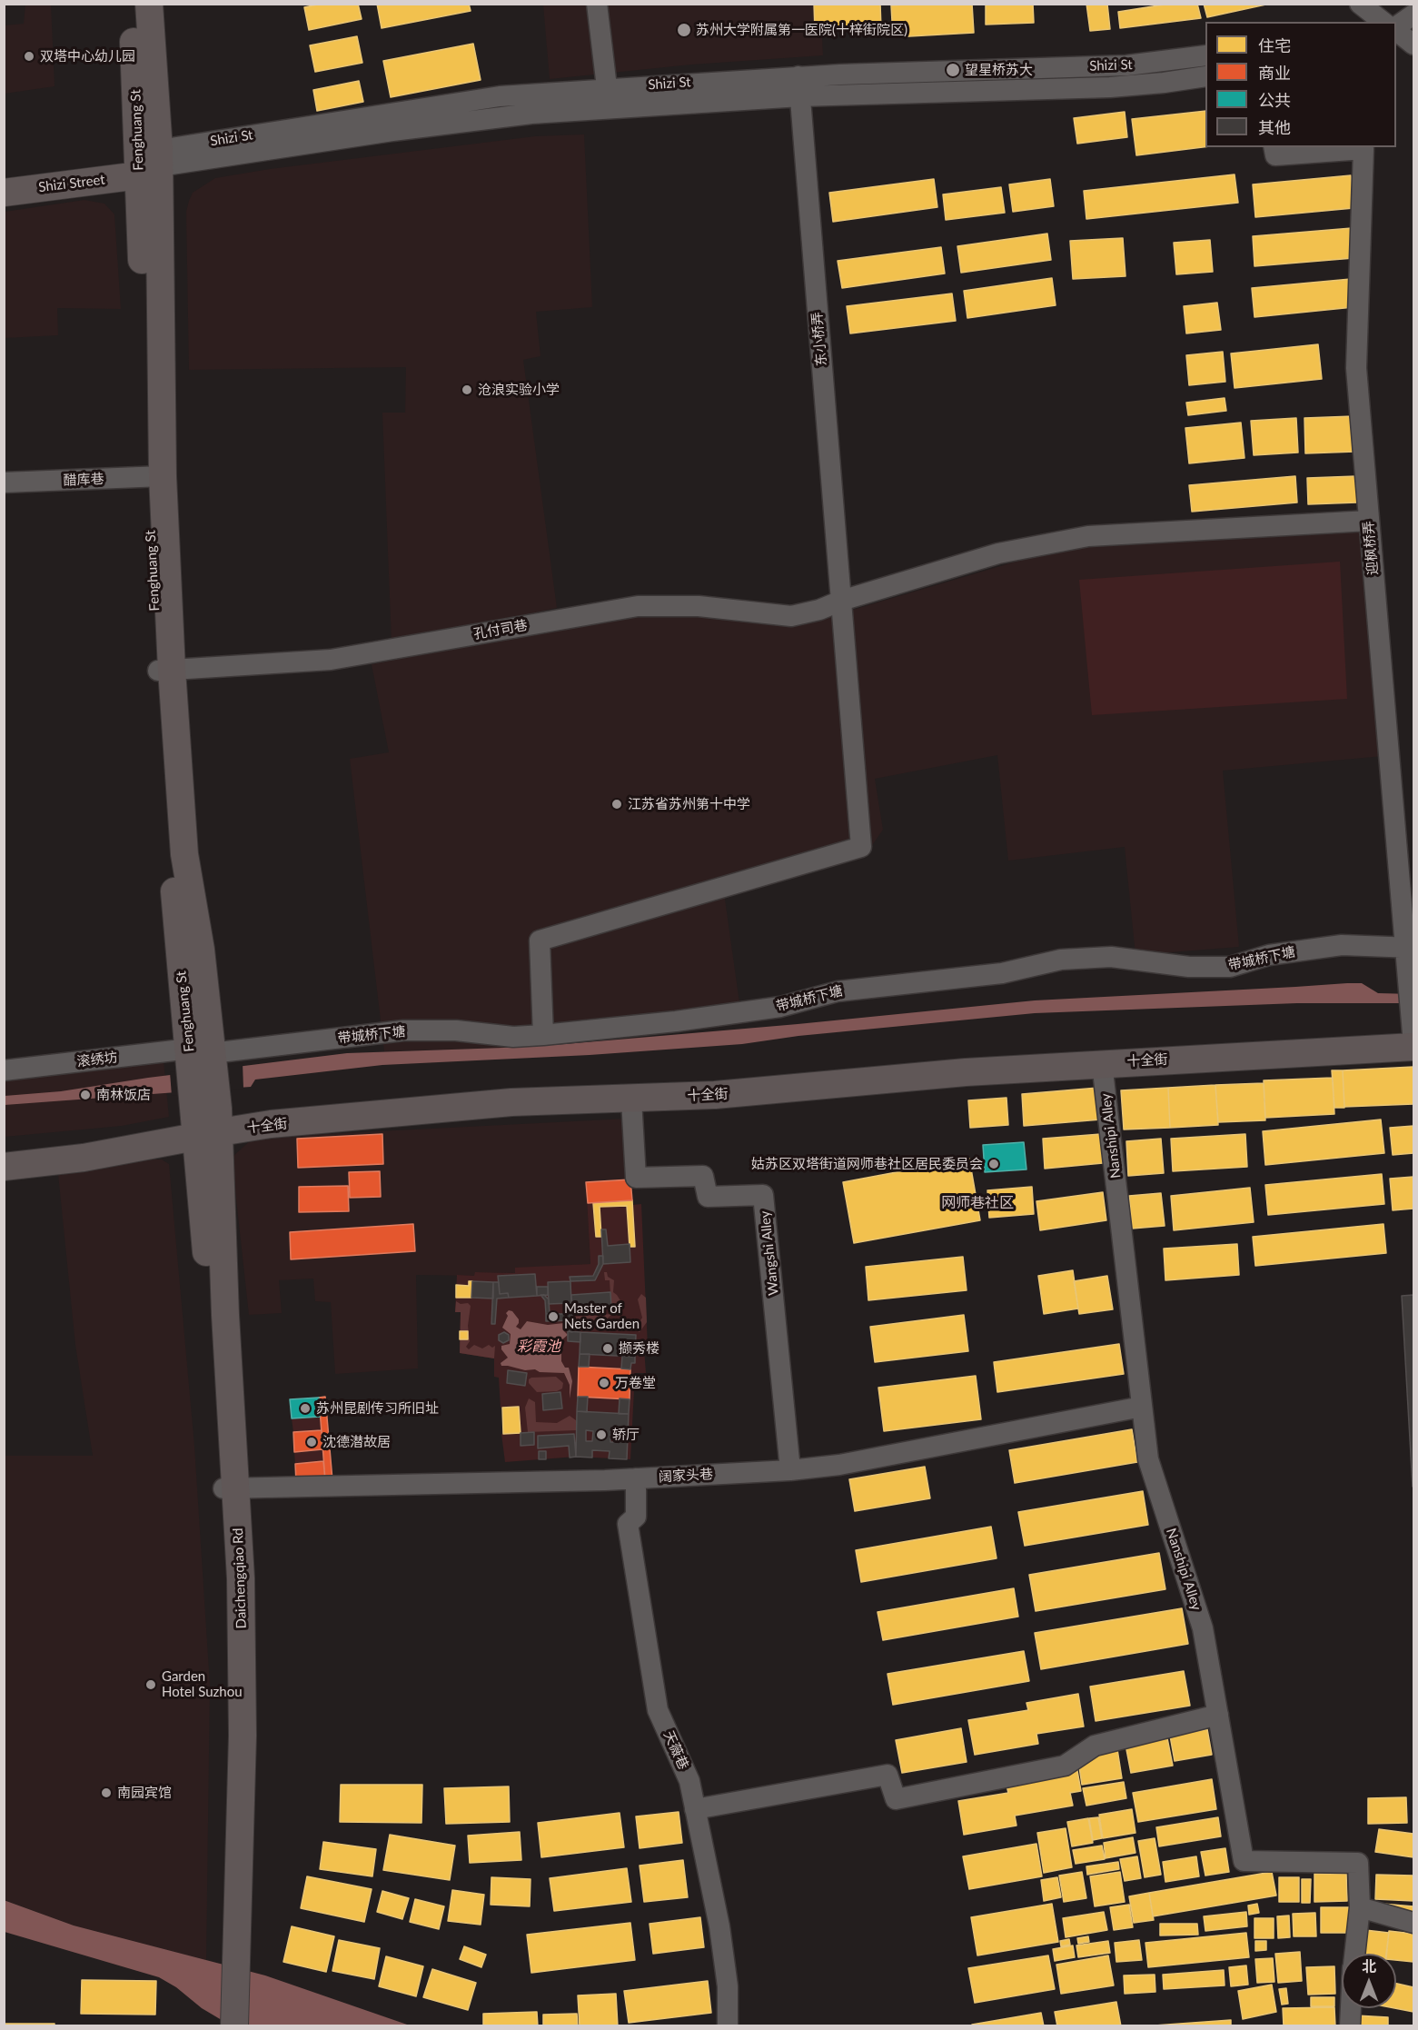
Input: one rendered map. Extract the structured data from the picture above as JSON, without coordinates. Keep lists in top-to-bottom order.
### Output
{
  "streets": {
    "main road": [
      "Fenghuang St",
      "Shizi Street",
      "十全街",
      "Daichengqiao Rd"
    ],
    "street": [
      "Shizi St",
      "东小桥弄",
      "醋库巷",
      "迎枫桥弄",
      "孔付司巷",
      "带城桥下塘",
      "滚绣坊",
      "Nanshipi Alley",
      "Wangshi Alley",
      "阔家头巷",
      "天薇巷"
    ]
  },
  "crossings": [
    ["Shizi St", "Fenghuang St"],
    ["Shizi St", "Shizi Street"],
    ["Shizi St", "东小桥弄"],
    ["Fenghuang St", "Shizi Street"],
    ["Fenghuang St", "醋库巷"],
    ["Fenghuang St", "孔付司巷"],
    ["Fenghuang St", "带城桥下塘"],
    ["Fenghuang St", "滚绣坊"],
    ["Fenghuang St", "十全街"],
    ["Fenghuang St", "Daichengqiao Rd"],
    ["东小桥弄", "孔付司巷"],
    ["东小桥弄", "带城桥下塘"],
    ["迎枫桥弄", "孔付司巷"],
    ["迎枫桥弄", "带城桥下塘"],
    ["迎枫桥弄", "十全街"],
    ["带城桥下塘", "滚绣坊"],
    ["十全街", "Nanshipi Alley"],
    ["十全街", "Wangshi Alley"],
    ["十全街", "Daichengqiao Rd"],
    ["Nanshipi Alley", "阔家头巷"],
    ["Wangshi Alley", "阔家头巷"],
    ["阔家头巷", "Daichengqiao Rd"],
    ["阔家头巷", "天薇巷"]
  ],
  "districts": ["网师巷社区"],
  "water": ["彩霞池"],
  "places": [
    "苏州大学附属第一医院(十梓街院区)",
    "双塔中心幼儿园",
    "望星桥苏大",
    "沧浪实验小学",
    "江苏省苏州第十中学",
    "南林饭店",
    "姑苏区双塔街道网师巷社区居民委员会",
    "Master of Nets Garden",
    "撷秀楼",
    "万卷堂",
    "苏州昆剧传习所旧址",
    "轿厅",
    "沈德潜故居",
    "Garden Hotel Suzhou",
    "南园宾馆"
  ],
  "legend": [
    "住宅",
    "商业",
    "公共",
    "其他"
  ],
  "north": "top"
}
